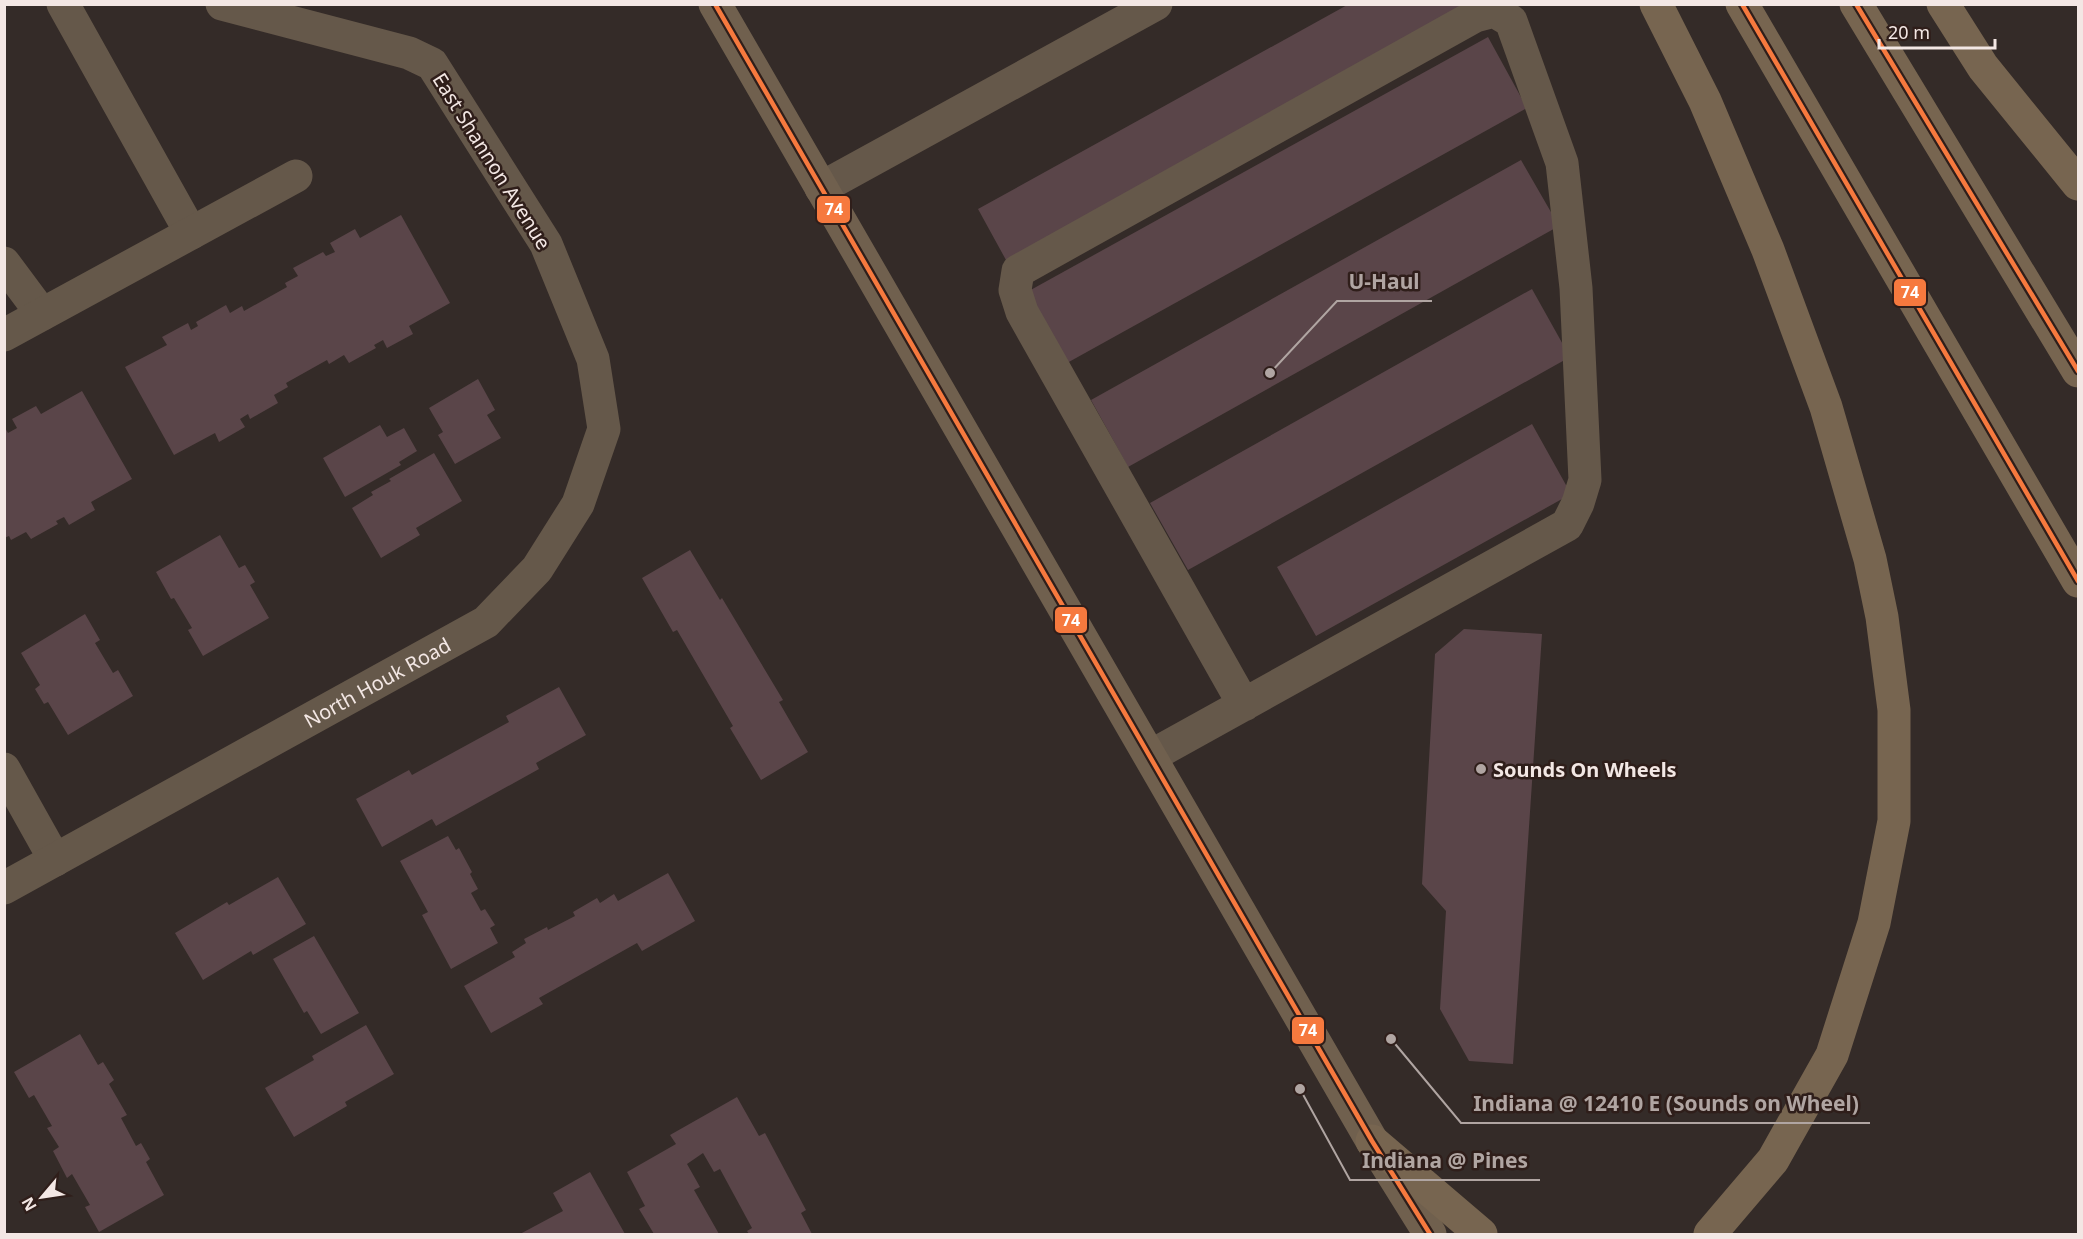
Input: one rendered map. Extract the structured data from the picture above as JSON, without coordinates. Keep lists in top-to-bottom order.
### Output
{
  "streets": {
    "street": ["East Shannon Avenue", "North Houk Road"]
  },
  "crossings": [
    ["East Shannon Avenue", "North Houk Road"]
  ],
  "places": [
    "U-Haul",
    "Sounds On Wheels",
    "Indiana @ 12410 E (Sounds on Wheel)",
    "Indiana @ Pines"
  ],
  "lines": ["transit line 74"],
  "scale_bar": "20 m",
  "north": "bottom left"
}
